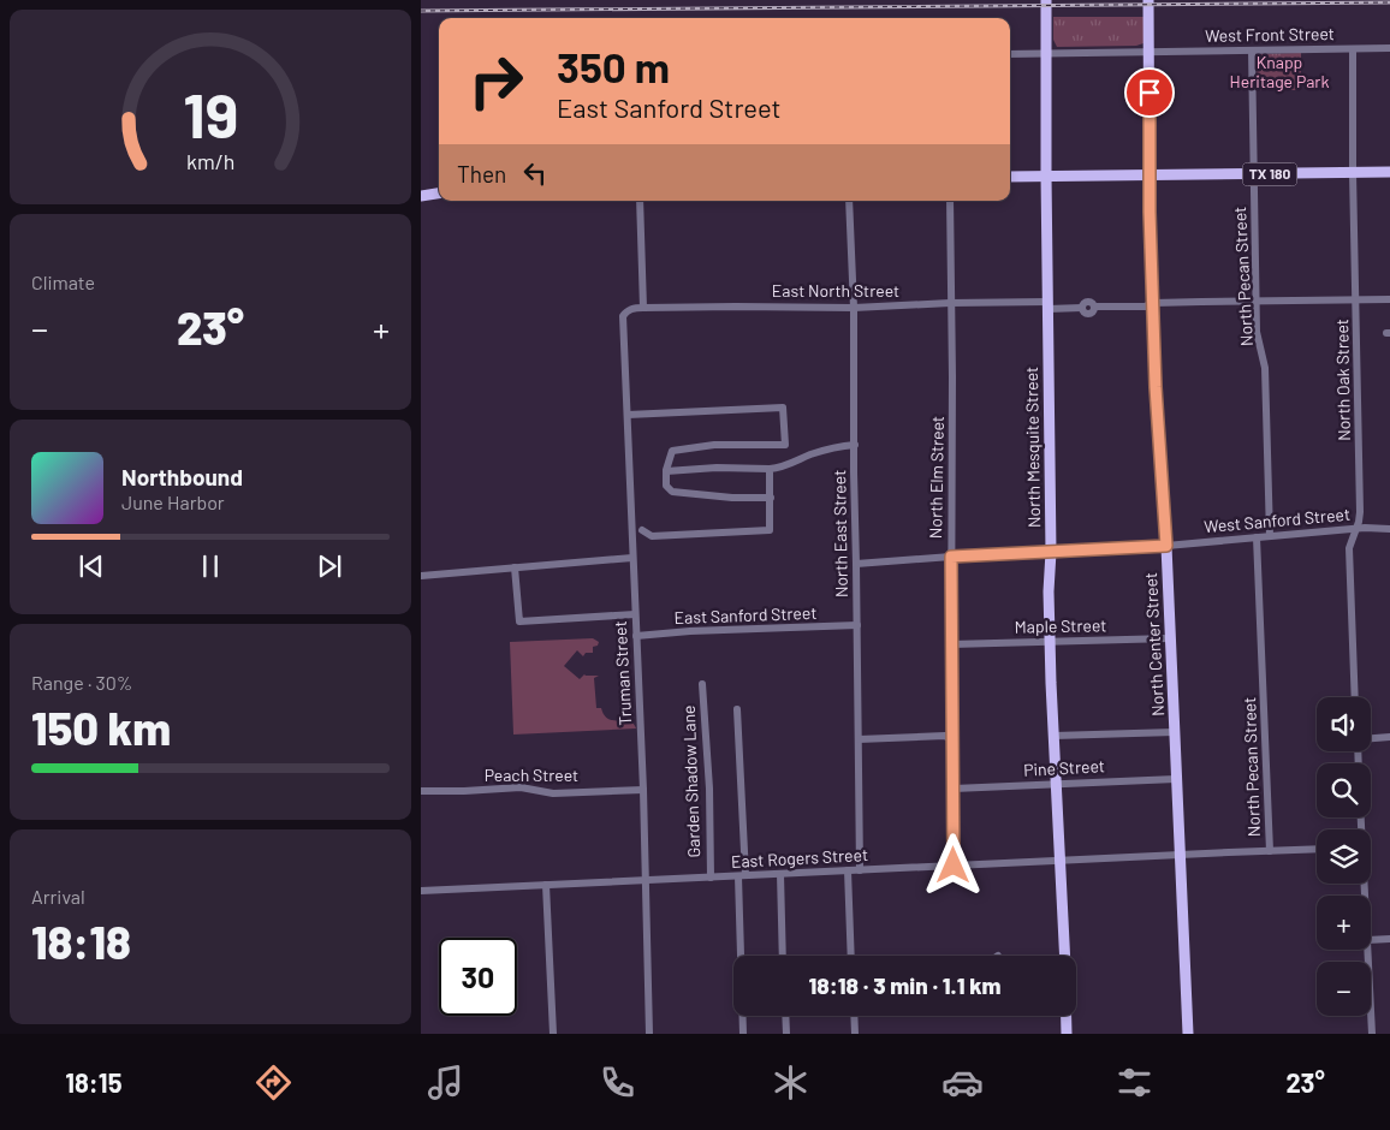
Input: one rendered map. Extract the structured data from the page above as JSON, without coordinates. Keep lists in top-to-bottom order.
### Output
{
  "streets": {
    "main road": ["TX 180", "North Mesquite Street", "North Center Street"],
    "street": [
      "West Front Street",
      "North Pecan Street",
      "East North Street",
      "North Oak Street",
      "North Elm Street",
      "West Sanford Street",
      "North East Street",
      "East Sanford Street",
      "Maple Street",
      "Truman Street",
      "Pine Street",
      "Peach Street",
      "Garden Shadow Lane",
      "East Rogers Street"
    ]
  },
  "crossings": [
    ["West Front Street", "North Pecan Street"],
    ["West Front Street", "North Oak Street"],
    ["West Front Street", "North Mesquite Street"],
    ["West Front Street", "North Center Street"],
    ["TX 180", "North Pecan Street"],
    ["TX 180", "North Oak Street"],
    ["TX 180", "North Mesquite Street"],
    ["TX 180", "North Center Street"],
    ["North Pecan Street", "West Sanford Street"],
    ["North Pecan Street", "East Rogers Street"],
    ["East North Street", "North Mesquite Street"],
    ["East North Street", "North Elm Street"],
    ["East North Street", "North East Street"],
    ["East North Street", "North Center Street"],
    ["East North Street", "Truman Street"],
    ["North Oak Street", "West Sanford Street"],
    ["North Mesquite Street", "Maple Street"],
    ["North Mesquite Street", "Pine Street"],
    ["North Mesquite Street", "East Rogers Street"],
    ["North Elm Street", "Maple Street"],
    ["North Elm Street", "Pine Street"],
    ["North Elm Street", "East Rogers Street"],
    ["West Sanford Street", "North Center Street"],
    ["North East Street", "East Sanford Street"],
    ["North East Street", "East Rogers Street"],
    ["East Sanford Street", "Truman Street"],
    ["Maple Street", "North Center Street"],
    ["North Center Street", "Pine Street"],
    ["North Center Street", "East Rogers Street"],
    ["Truman Street", "Peach Street"],
    ["Truman Street", "East Rogers Street"],
    ["Garden Shadow Lane", "East Rogers Street"]
  ],
  "parks": ["Knapp Heritage Park"],
  "page": {
    "turn": ["350 m", "East Sanford Street"],
    "then": "Then",
    "tile": [
      "Climate",
      ["Range · 30%", "150 km"],
      ["Arrival", "18:18"]
    ],
    "heat": ["−", "23°", "+"],
    "song": ["Northbound", "June Harbor"],
    "map_buttons": ["+", "−"],
    "limit": "30",
    "trip": "18:18 · 3 min · 1.1 km",
    "tabs": ["18:15", "23°"],
    "gauge": ["19", "km/h"]
  }
}
